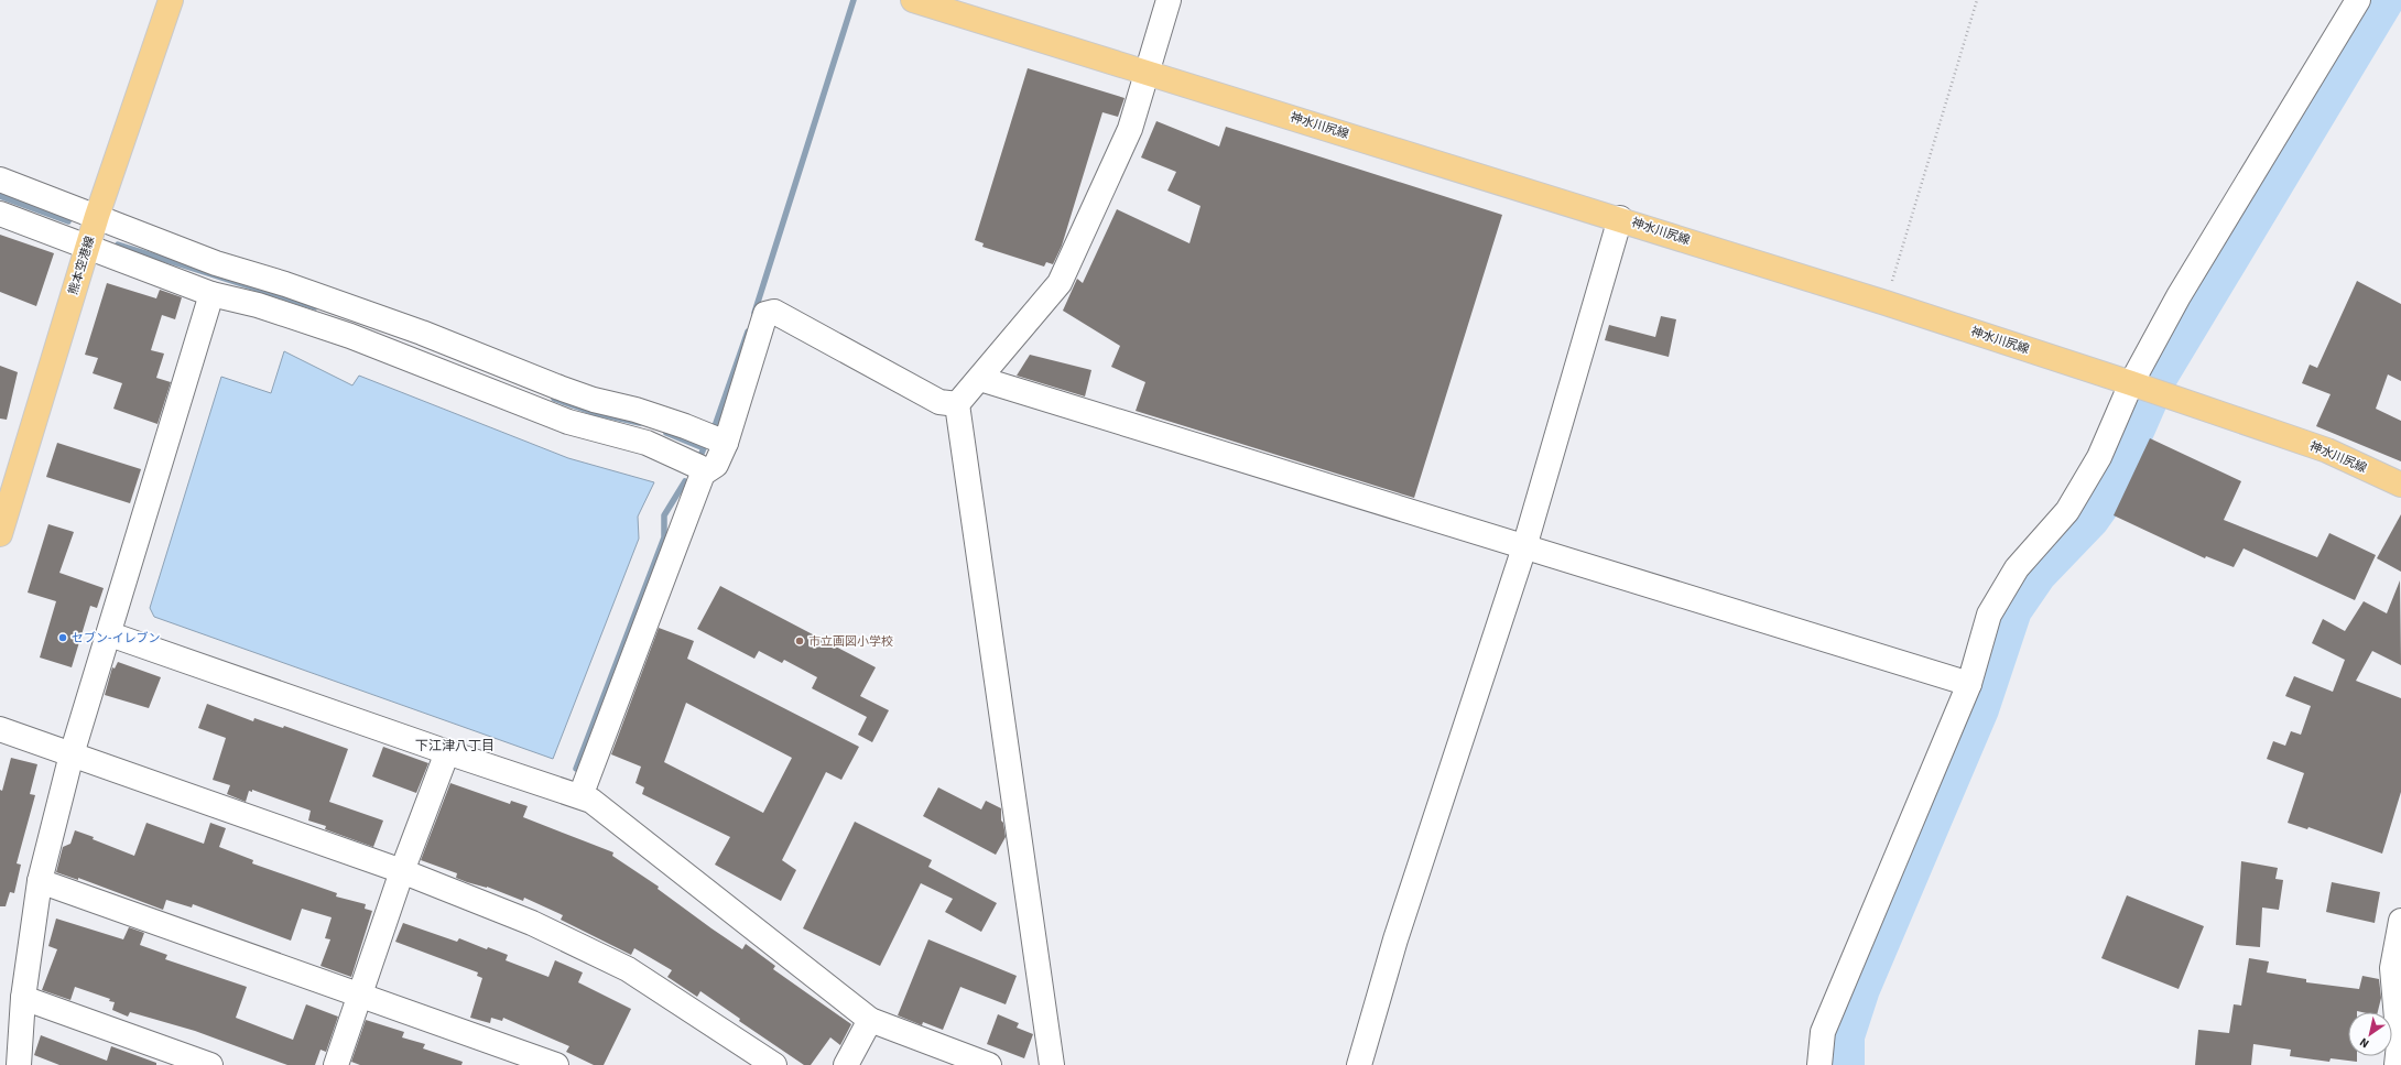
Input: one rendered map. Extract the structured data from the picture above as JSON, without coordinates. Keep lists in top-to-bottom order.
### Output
{
  "streets": {
    "main road": ["神水川尻線", "熊本空港線"]
  },
  "districts": ["下江津八丁目"],
  "places": ["セブン-イレブン", "市立画図小学校"],
  "north": "bottom left"
}
